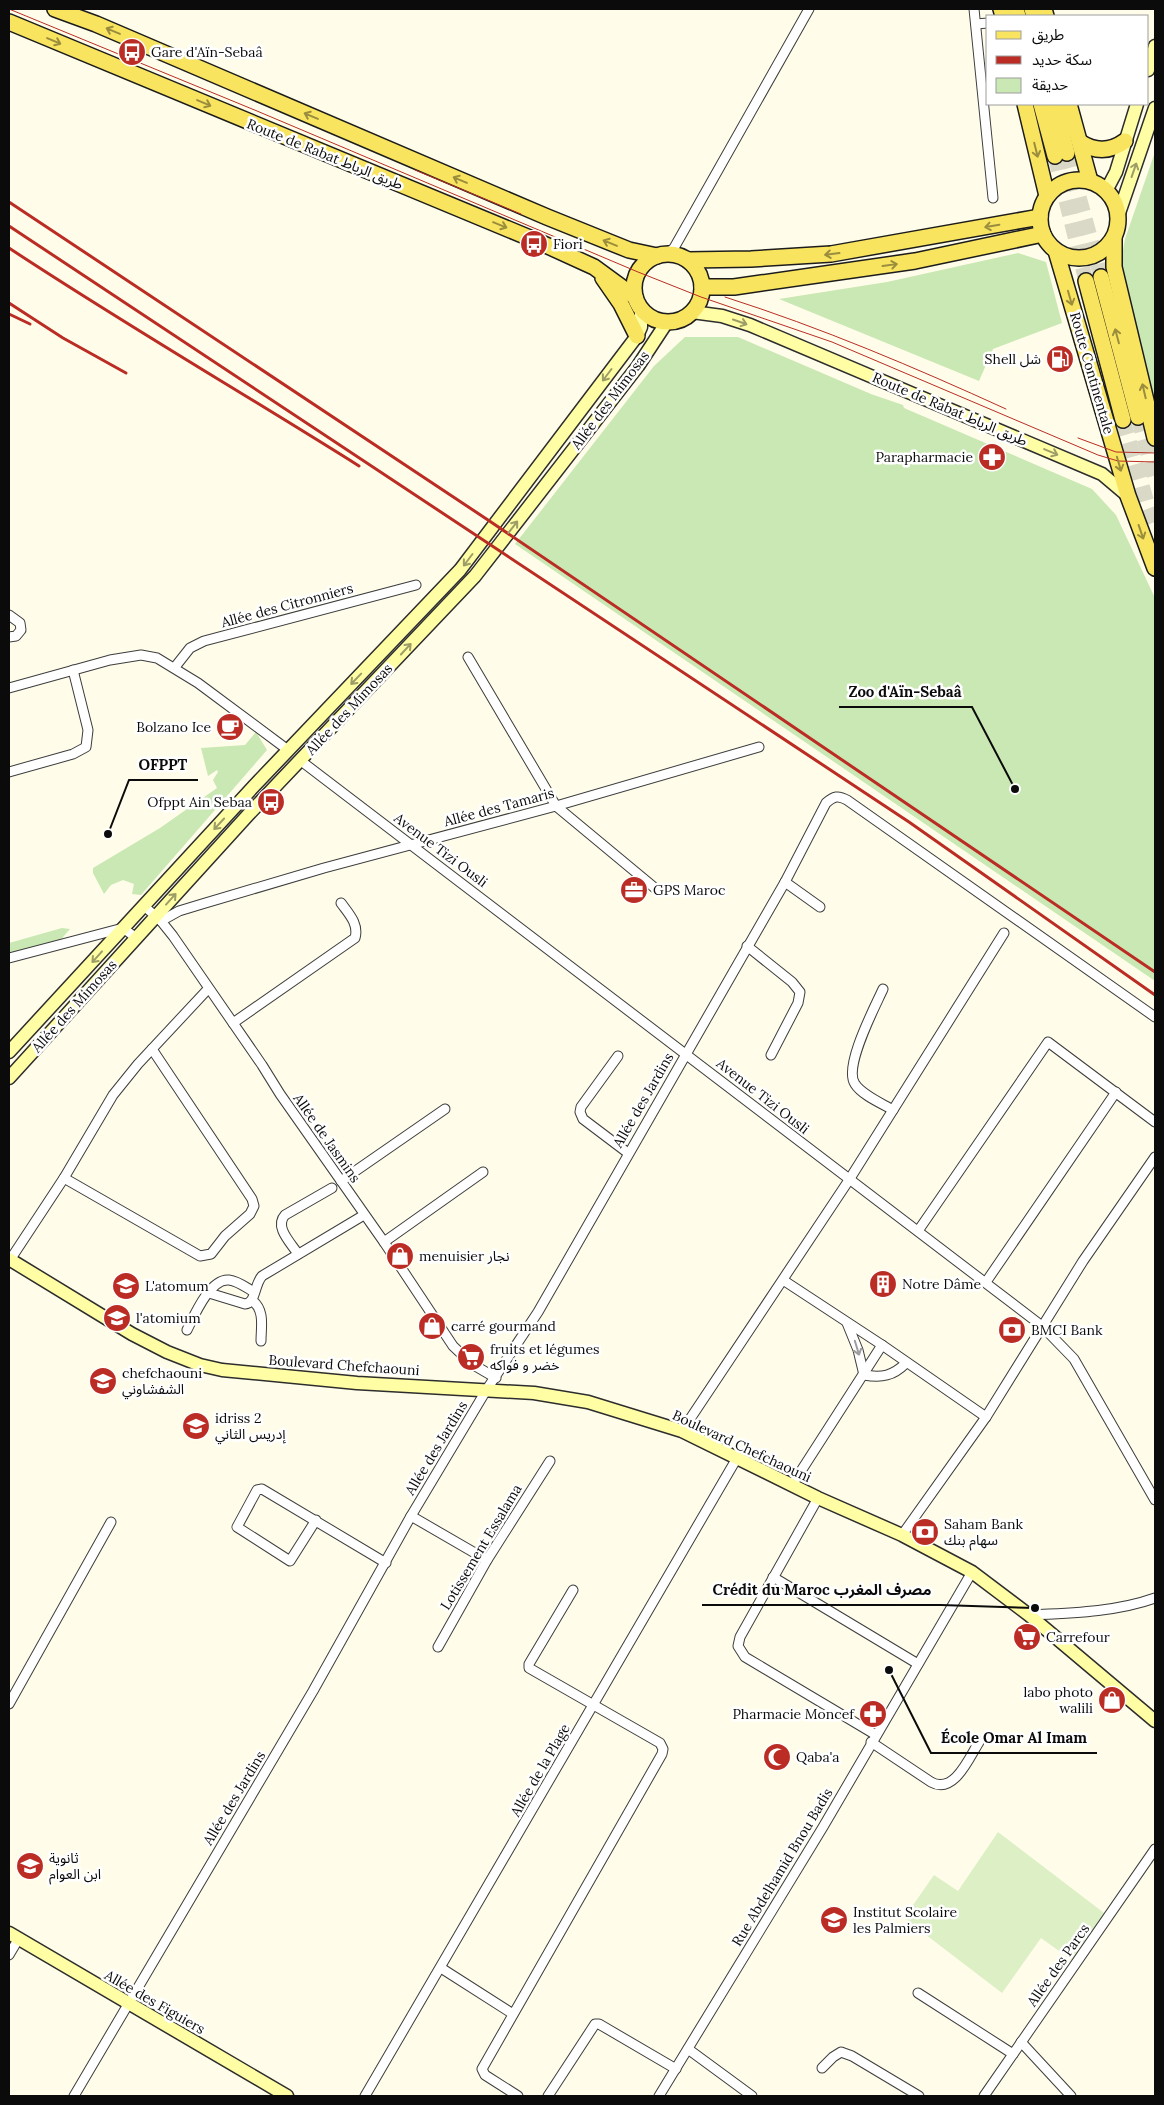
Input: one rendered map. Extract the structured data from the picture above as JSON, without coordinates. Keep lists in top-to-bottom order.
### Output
{
  "streets": {
    "main road": [
      "Route de Rabat طريق الرباط",
      "Route Continentale",
      "Allée des Mimosas",
      "Boulevard Chefchaouni",
      "Allée des Figuiers"
    ],
    "street": [
      "Allée des Citronniers",
      "Allée des Tamaris",
      "Avenue Tizi Ousli",
      "Allée des Jardins",
      "Allée de Jasmins",
      "Lotissement Essalama",
      "Allée de la Plage",
      "Rue Abdelhamid Bnou Badis",
      "Allée des Parcs"
    ]
  },
  "crossings": [
    ["Route de Rabat طريق الرباط", "Route Continentale"],
    ["Route de Rabat طريق الرباط", "Allée des Mimosas"],
    ["Allée des Mimosas", "Allée des Tamaris"],
    ["Allée des Mimosas", "Avenue Tizi Ousli"],
    ["Allée des Mimosas", "Allée de Jasmins"],
    ["Allée des Tamaris", "Avenue Tizi Ousli"],
    ["Allée des Tamaris", "Allée de Jasmins"],
    ["Avenue Tizi Ousli", "Allée des Jardins"],
    ["Allée des Jardins", "Allée de Jasmins"],
    ["Allée des Jardins", "Boulevard Chefchaouni"],
    ["Allée des Jardins", "Allée des Figuiers"],
    ["Boulevard Chefchaouni", "Allée de la Plage"],
    ["Boulevard Chefchaouni", "Rue Abdelhamid Bnou Badis"]
  ],
  "places": {
    "bus stop": ["Gare d'Aïn-Sebaâ", "Fiori", "Ofppt Ain Sebaa"],
    "fuel station": ["Shell شل"],
    "pharmacy": ["Parapharmacie", "Pharmacie Moncef"],
    "cafe": ["Bolzano Ice"],
    "other": [
      "Zoo d'Aïn-Sebaâ",
      "OFPPT",
      "Crédit du Maroc مصرف المغرب",
      "École Omar Al Imam"
    ],
    "office": ["GPS Maroc"],
    "shop": ["menuisier نجار", "carré gourmand", "labo photo walili"],
    "building": ["Notre Dâme"],
    "school or university": [
      "L'atomum",
      "l'atomium",
      "chefchaouni الشفشاوني",
      "idriss 2 إدريس الثاني",
      "ثانوية ابن العوام",
      "Institut Scolaire les Palmiers"
    ],
    "bank": ["BMCI Bank", "Saham Bank سهام بنك"],
    "supermarket": ["fruits et légumes خضر و فواكه", "Carrefour"],
    "mosque": ["Qaba'a"]
  },
  "legend": ["طريق", "سكة حديد", "حديقة"]
}
